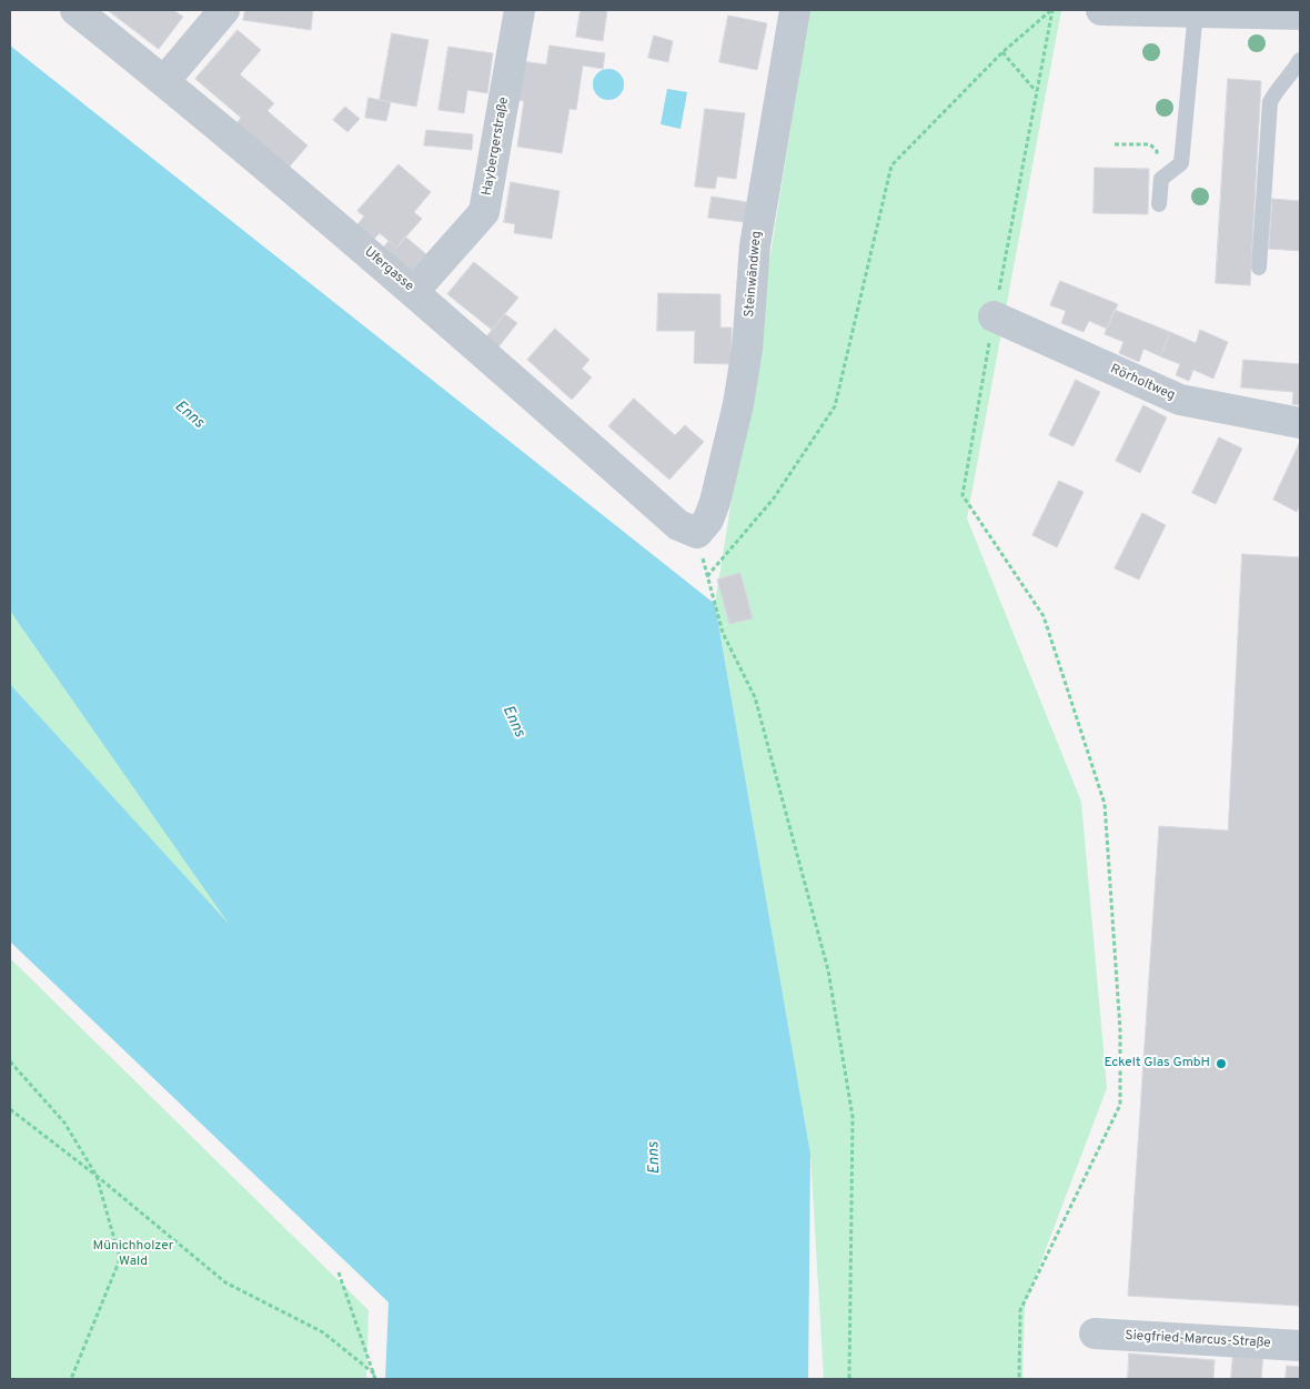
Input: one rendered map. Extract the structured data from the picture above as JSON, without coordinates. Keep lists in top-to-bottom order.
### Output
{
  "streets": {
    "street": [
      "Haybergerstraße",
      "Ufergasse",
      "Steinwändweg",
      "Rörholtweg",
      "Siegfried-Marcus-Straße"
    ]
  },
  "crossings": [
    ["Haybergerstraße", "Ufergasse"],
    ["Ufergasse", "Steinwändweg"]
  ],
  "water": ["Enns"],
  "parks": ["Münichholzer Wald"],
  "places": ["Eckelt Glas GmbH"]
}
